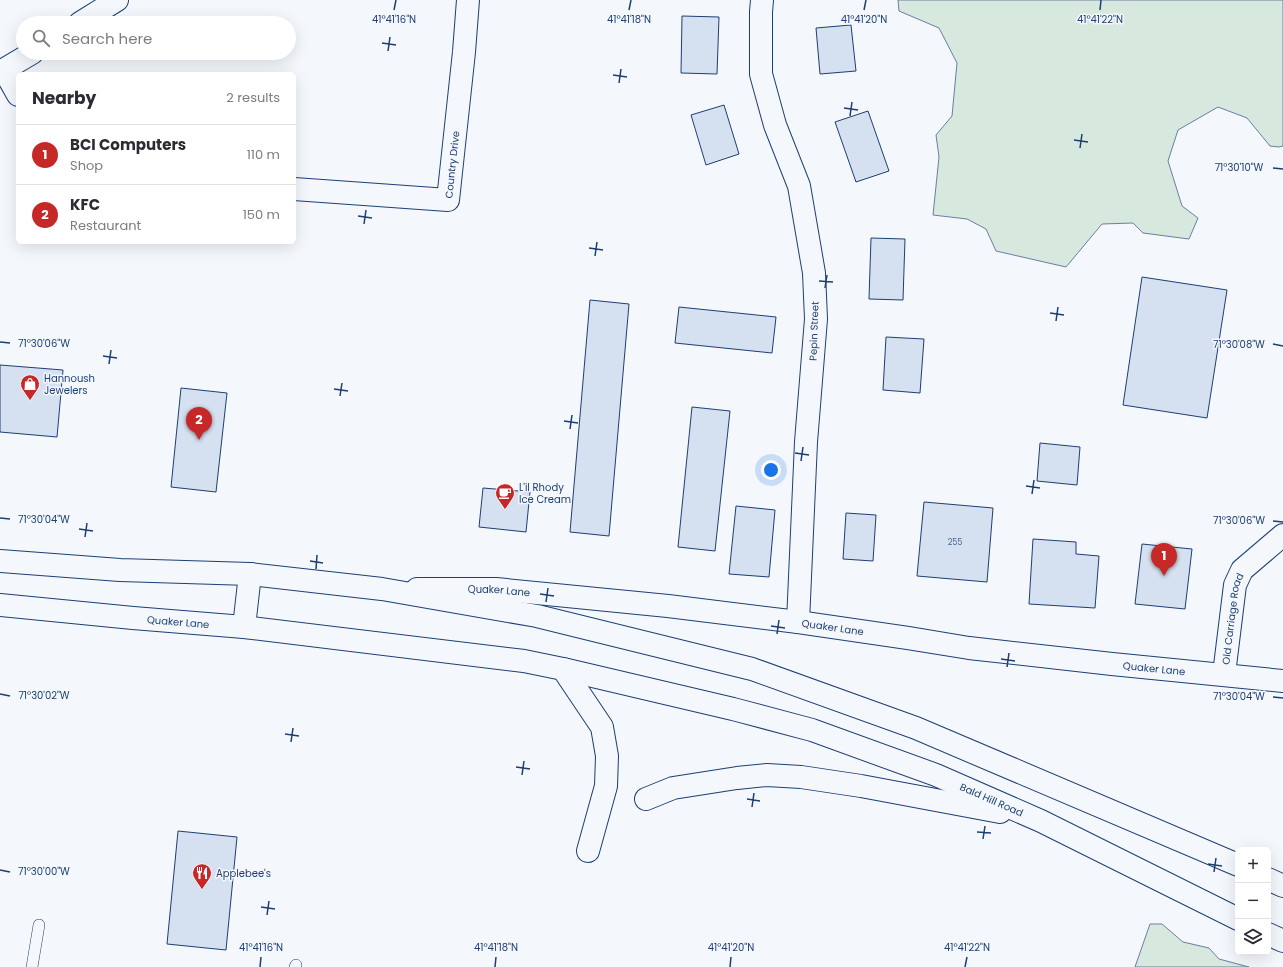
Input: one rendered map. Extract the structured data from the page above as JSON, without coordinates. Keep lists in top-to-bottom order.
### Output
{
  "streets": {
    "main road": [
      "Country Drive",
      "Pepin Street",
      "Quaker Lane",
      "Old Carriage Road",
      "Bald Hill Road"
    ]
  },
  "crossings": [
    ["Pepin Street", "Quaker Lane"],
    ["Quaker Lane", "Old Carriage Road"],
    ["Quaker Lane", "Bald Hill Road"]
  ],
  "places": {
    "shop": ["Hannoush Jewelers"],
    "cafe": ["L'il Rhody Ice Cream"],
    "restaurant": ["Applebee's"]
  },
  "house_numbers": ["255"],
  "page": {
    "search": "Search here",
    "heading": ["Nearby", "2 results"],
    "list": [
      {
        "mark": "1",
        "name": "BCI Computers",
        "note": "Shop",
        "value": "110 m"
      },
      {
        "mark": "2",
        "name": "KFC",
        "note": "Restaurant",
        "value": "150 m"
      }
    ],
    "pins": ["2", "1"],
    "map_buttons": ["+", "−"]
  },
  "coordinates": [
    "41°41'16\"N",
    "41°41'18\"N",
    "41°41'20\"N",
    "41°41'22\"N",
    "71°30'10\"W",
    "71°30'06\"W",
    "71°30'08\"W",
    "71°30'04\"W",
    "71°30'02\"W",
    "71°30'00\"W"
  ]
}
